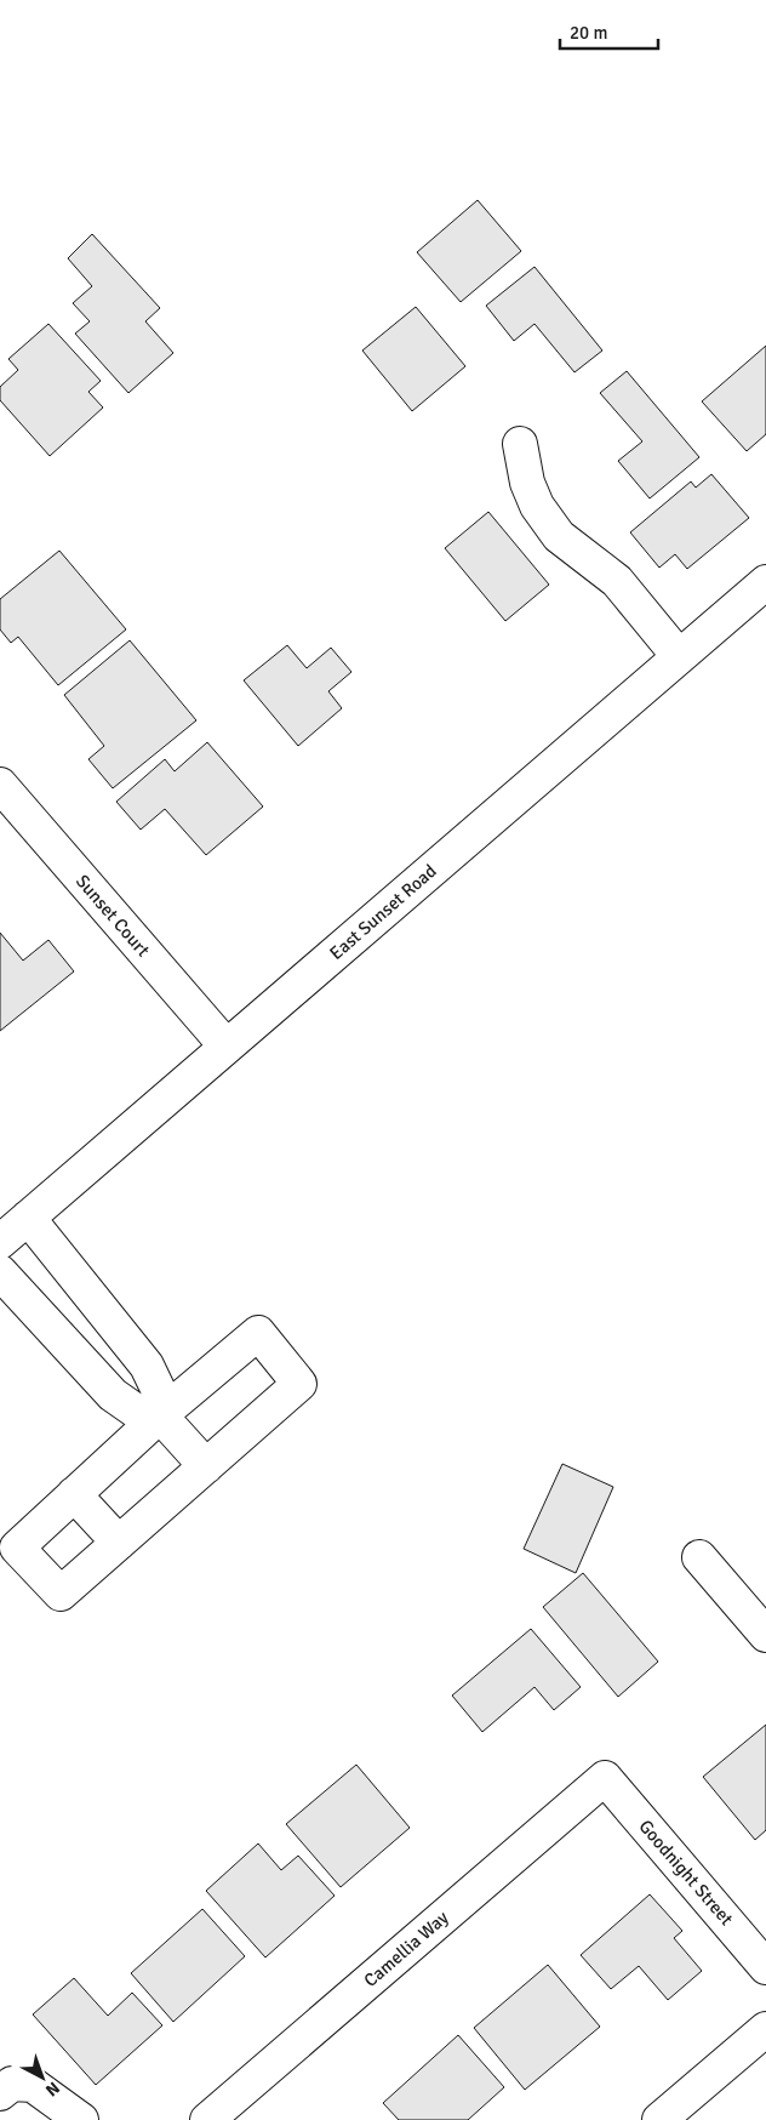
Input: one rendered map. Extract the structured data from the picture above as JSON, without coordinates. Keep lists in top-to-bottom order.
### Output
{
  "streets": {
    "street": [
      "East Sunset Road",
      "Sunset Court",
      "Goodnight Street",
      "Camellia Way"
    ]
  },
  "crossings": [
    ["East Sunset Road", "Sunset Court"],
    ["Goodnight Street", "Camellia Way"]
  ],
  "scale_bar": "20 m",
  "north": "bottom right"
}
